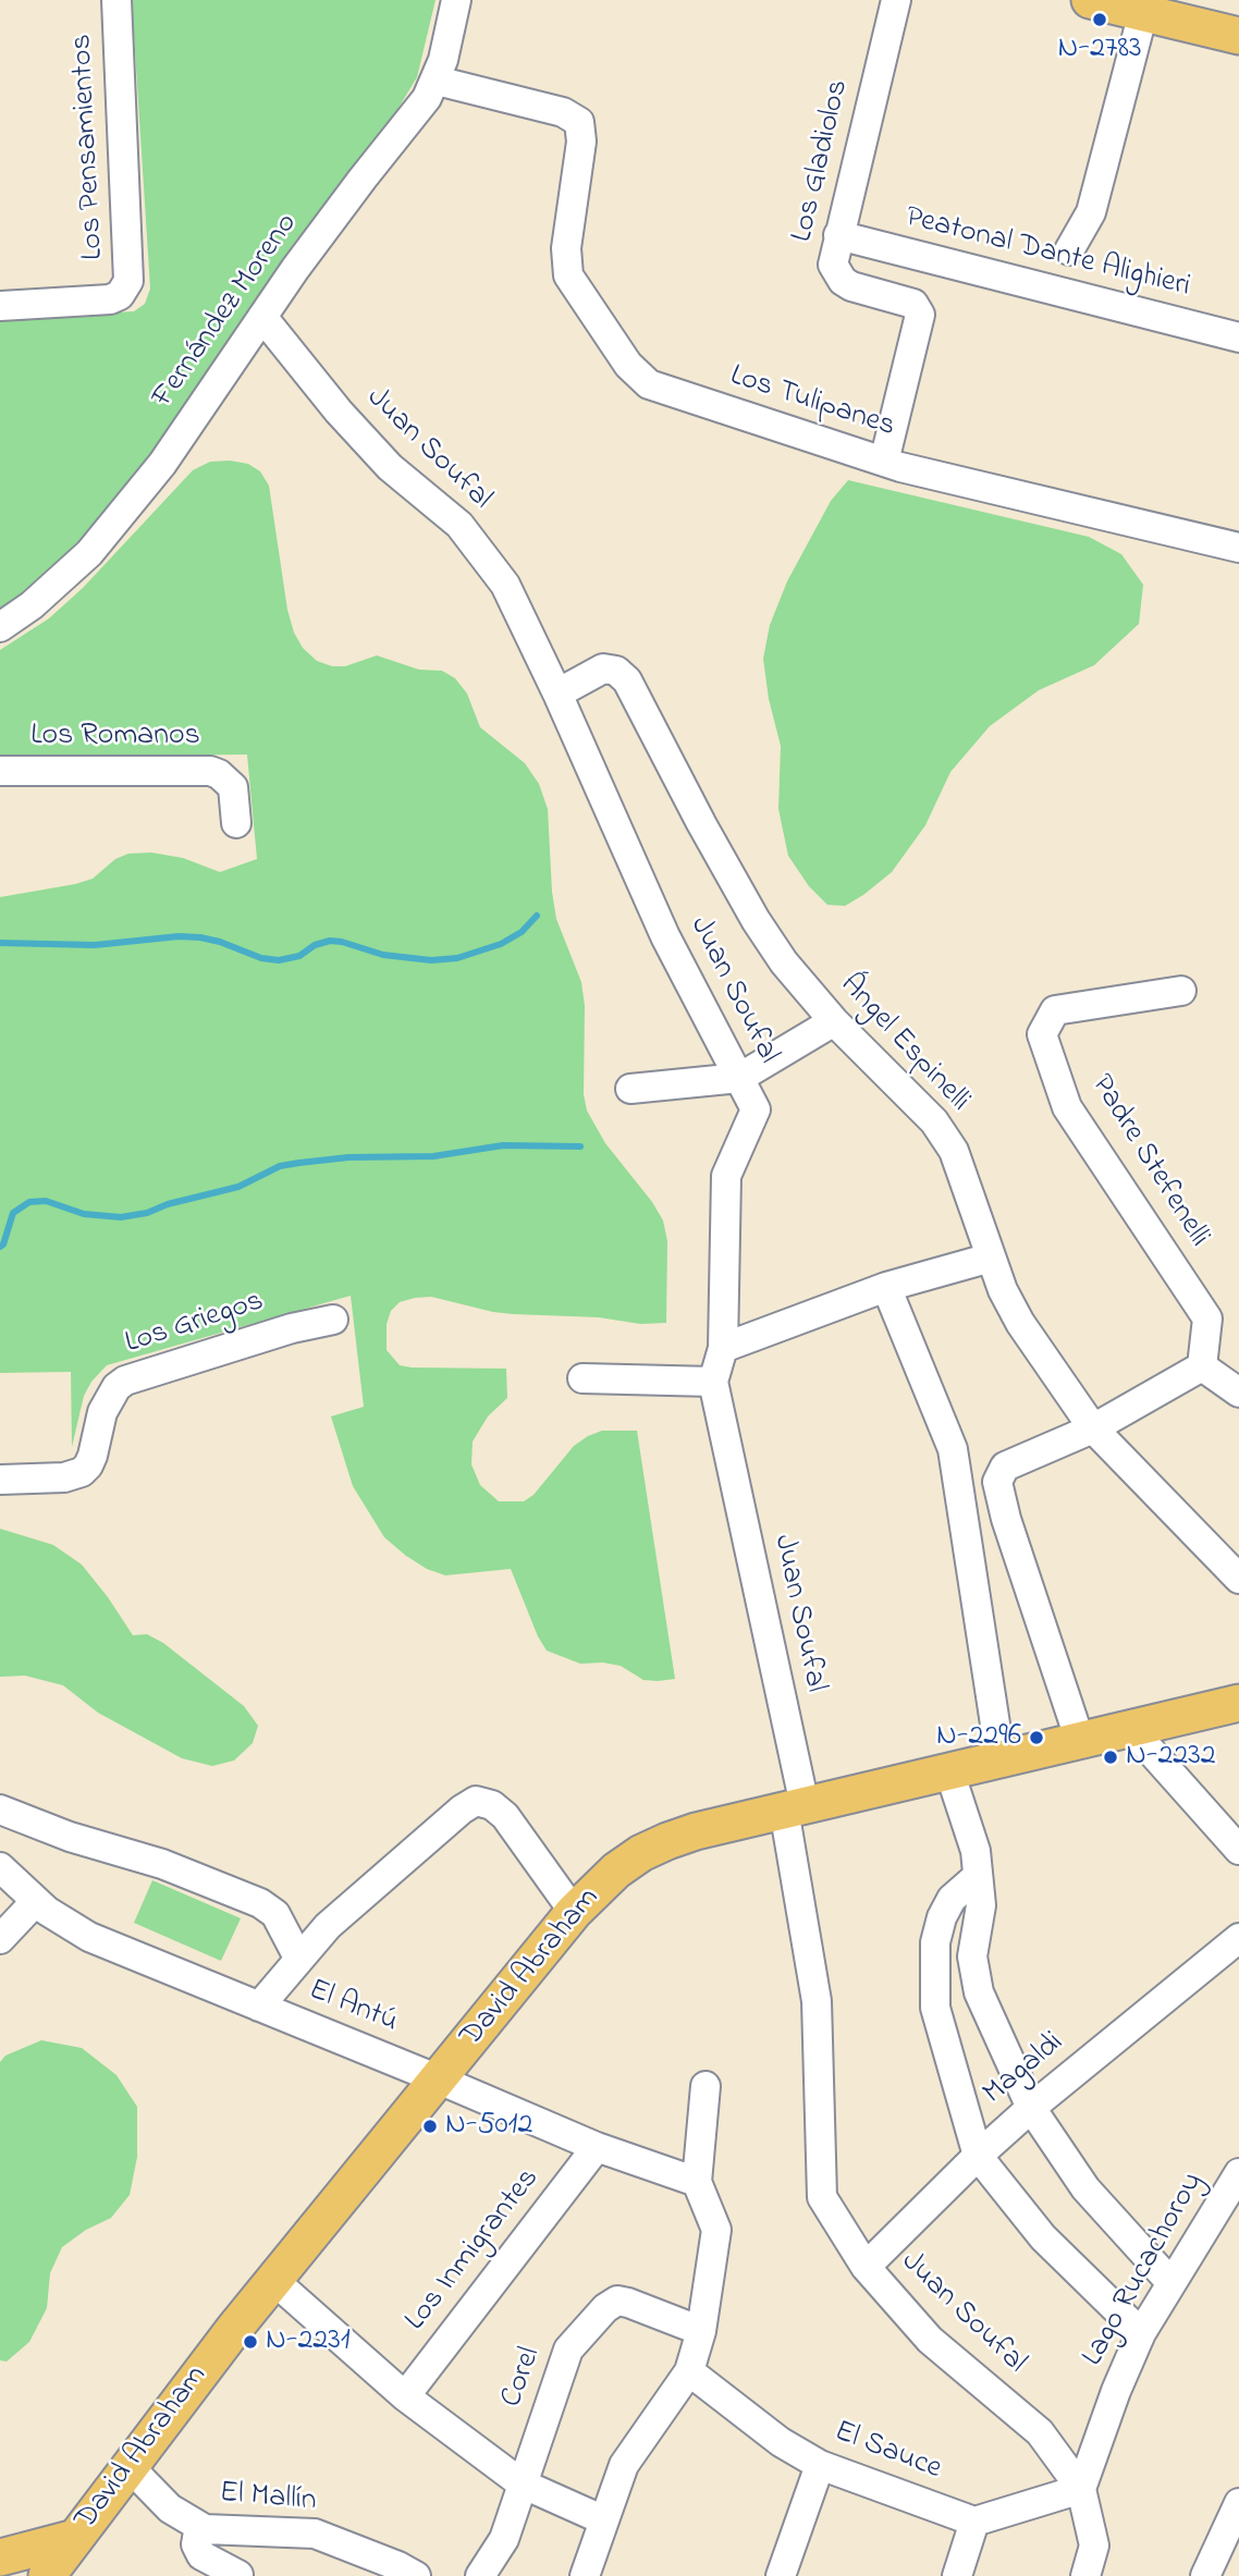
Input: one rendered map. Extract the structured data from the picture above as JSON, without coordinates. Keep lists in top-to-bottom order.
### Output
{
  "streets": {
    "main road": ["David Abraham"],
    "street": [
      "Los Pensamientos",
      "Los Gladiolos",
      "Peatonal Dante Alighieri",
      "Fernández Moreno",
      "Los Tulipanes",
      "Juan Soufal",
      "Los Romanos",
      "Ángel Espinelli",
      "Padre Stefenelli",
      "Los Griegos",
      "El Antú",
      "Magaldi",
      "Los Inmigrantes",
      "Lago Rucachoroy",
      "Corel",
      "El Sauce",
      "El Mallín"
    ]
  },
  "crossings": [
    ["Los Gladiolos", "Peatonal Dante Alighieri"],
    ["Los Gladiolos", "Los Tulipanes"],
    ["Fernández Moreno", "Los Tulipanes"],
    ["Fernández Moreno", "Juan Soufal"],
    ["Juan Soufal", "Ángel Espinelli"],
    ["Juan Soufal", "David Abraham"],
    ["Juan Soufal", "Magaldi"],
    ["Juan Soufal", "Lago Rucachoroy"],
    ["David Abraham", "El Antú"],
    ["David Abraham", "El Mallín"],
    ["El Antú", "Los Inmigrantes"]
  ],
  "places": [
    "N-2783",
    "N-2296",
    "N-2232",
    "N-5012",
    "N-2231"
  ]
}
